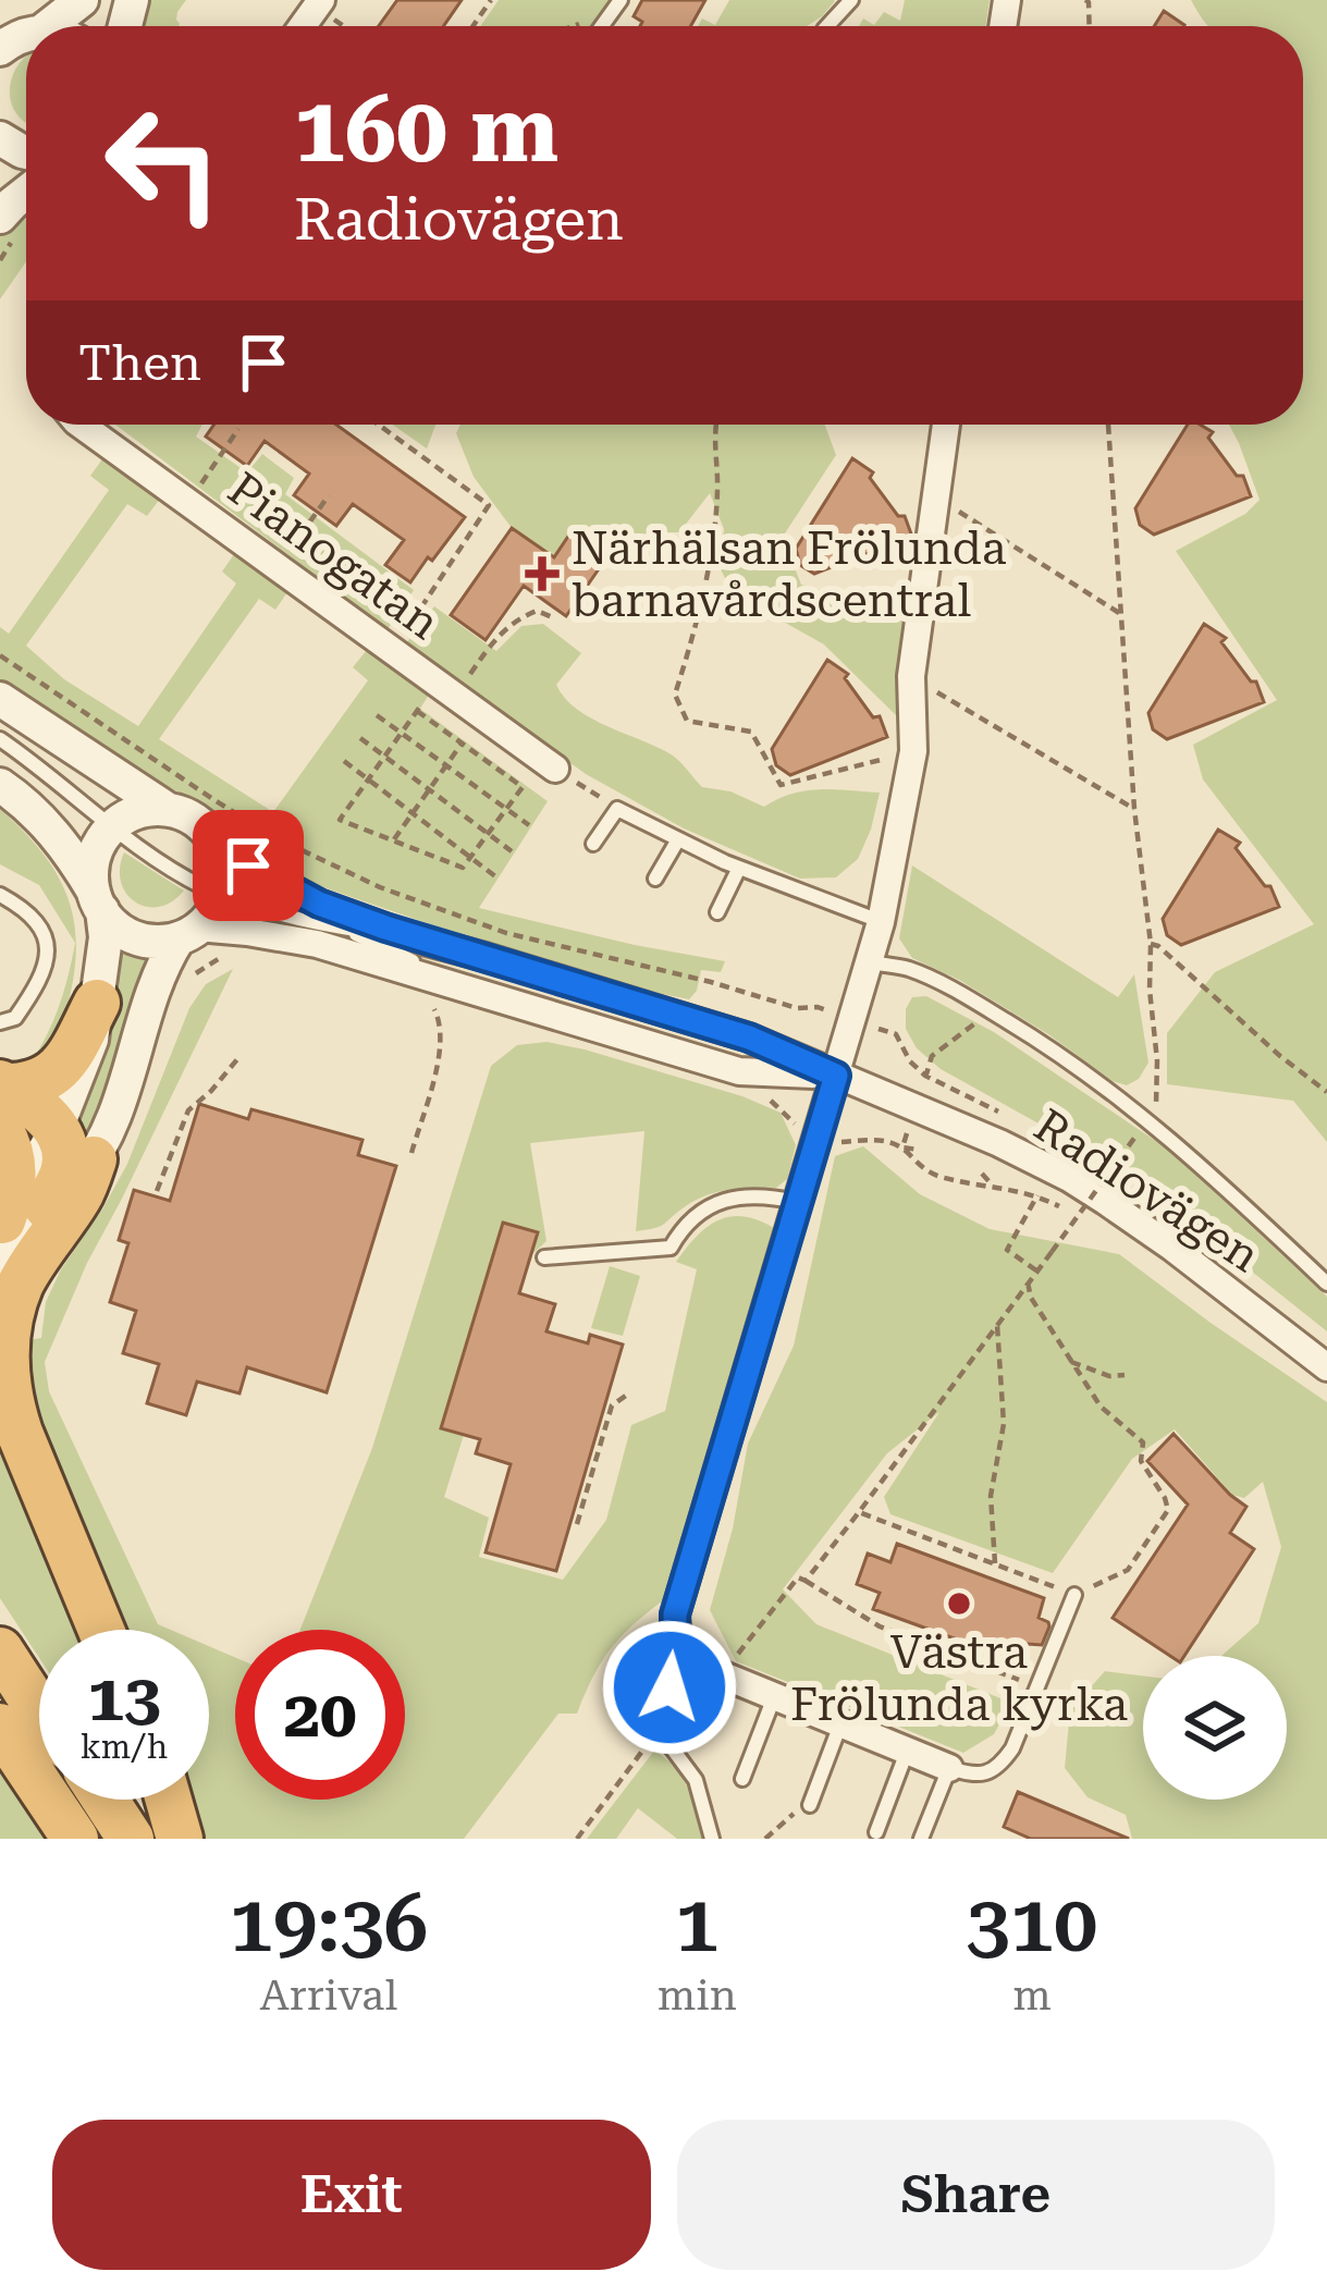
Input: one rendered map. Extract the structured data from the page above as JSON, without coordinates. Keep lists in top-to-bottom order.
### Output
{
  "streets": {
    "street": ["Pianogatan", "Radiovägen"]
  },
  "places": {
    "health": ["Närhälsan Frölunda barnavårdscentral"],
    "other": ["Västra Frölunda kyrka"]
  },
  "page": {
    "turn": ["160 m", "Radiovägen"],
    "then": "Then",
    "speed": "13 km/h",
    "limit": "20",
    "eta": [
      "19:36",
      "Arrival",
      "1",
      "min",
      "310",
      "m"
    ],
    "buttons": ["Exit", "Share"]
  }
}
